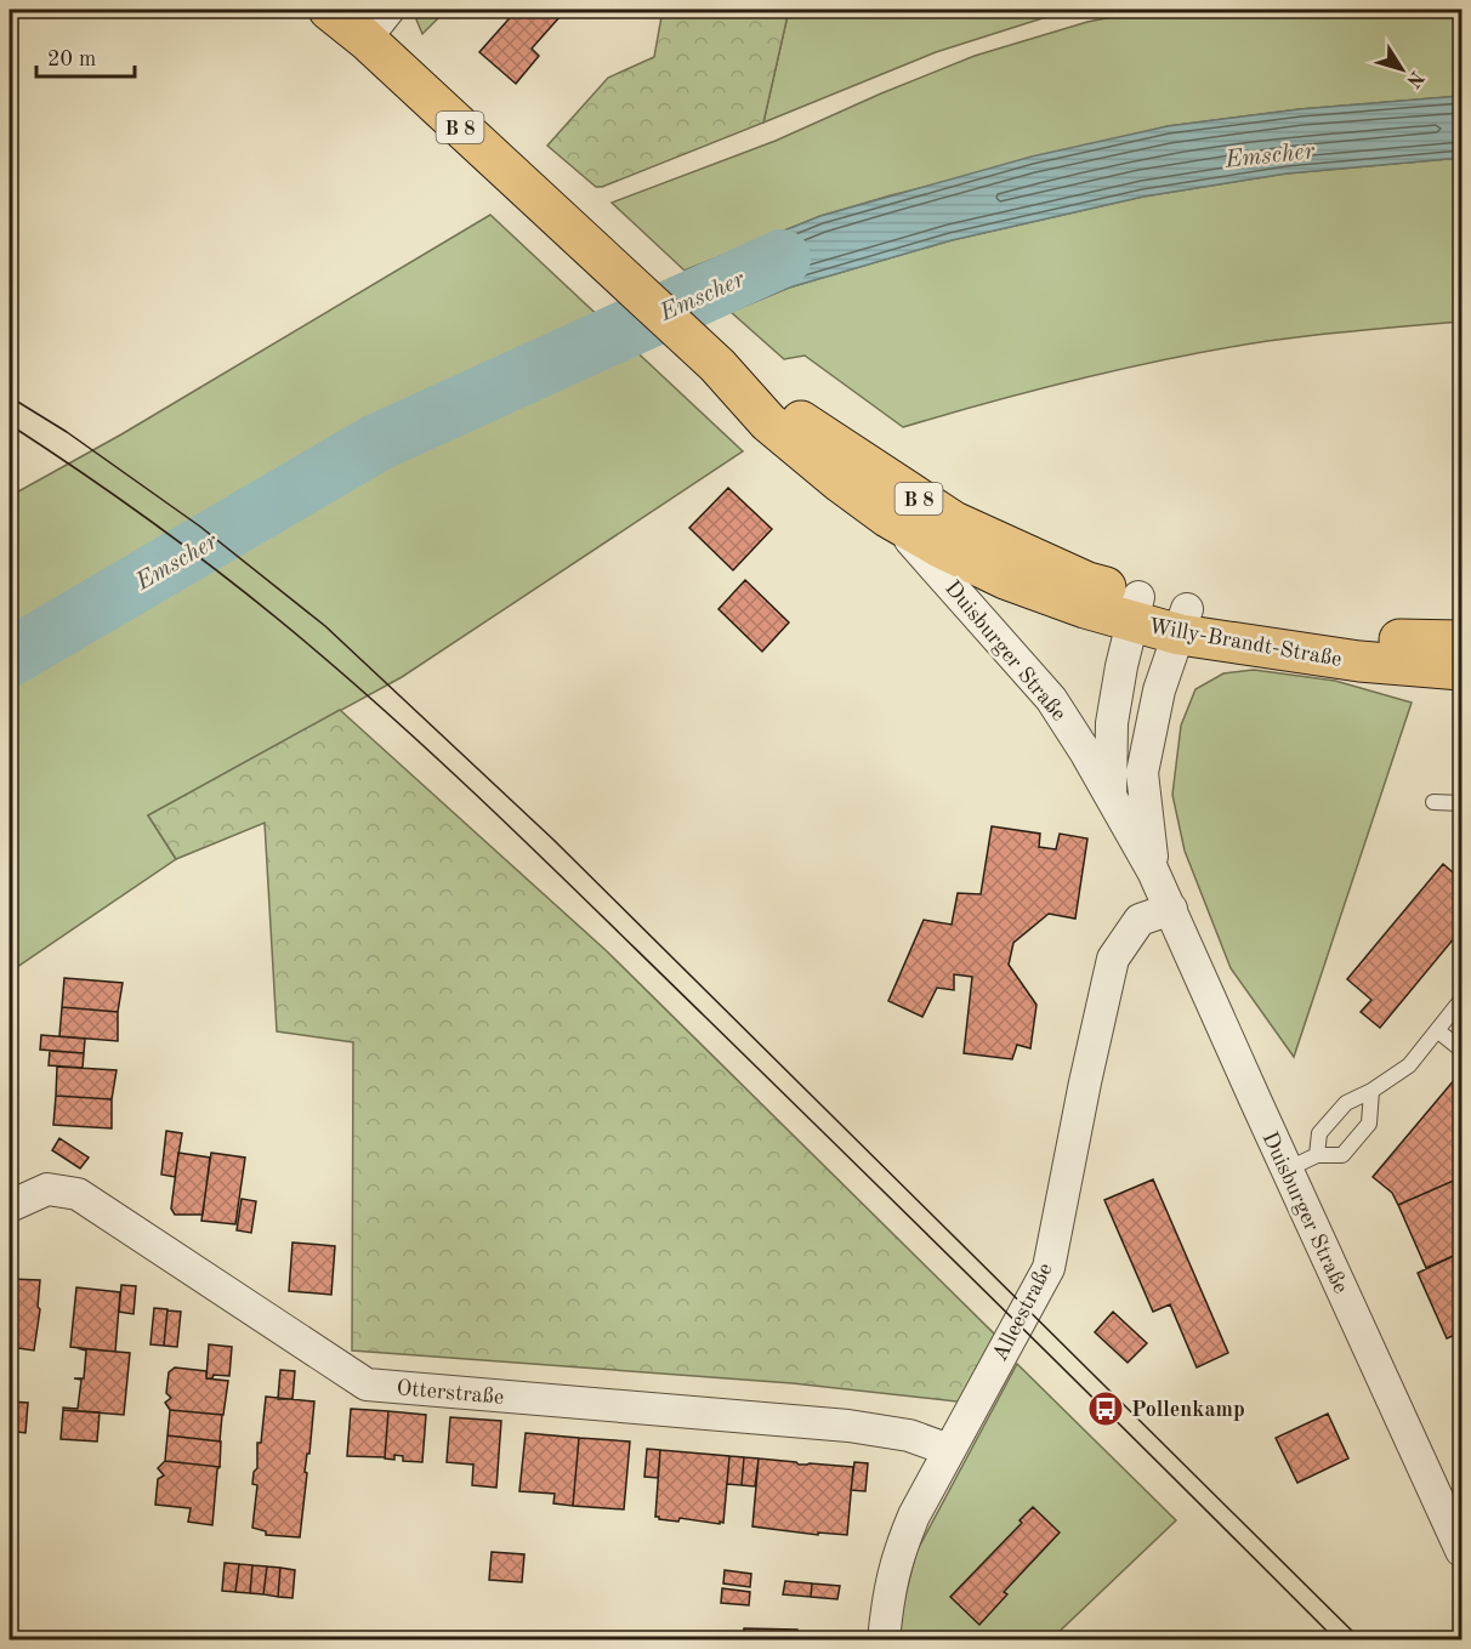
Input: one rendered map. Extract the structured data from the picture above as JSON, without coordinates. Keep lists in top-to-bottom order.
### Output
{
  "streets": {
    "main road": ["B 8", "Willy-Brandt-Straße"],
    "street": ["Duisburger Straße", "Alleestraße", "Otterstraße"]
  },
  "crossings": [
    ["Willy-Brandt-Straße", "Duisburger Straße"],
    ["Duisburger Straße", "Alleestraße"],
    ["Alleestraße", "Otterstraße"]
  ],
  "water": ["Emscher"],
  "places": {
    "bus stop": ["Pollenkamp"]
  },
  "scale_bar": "20 m",
  "north": "bottom right"
}
